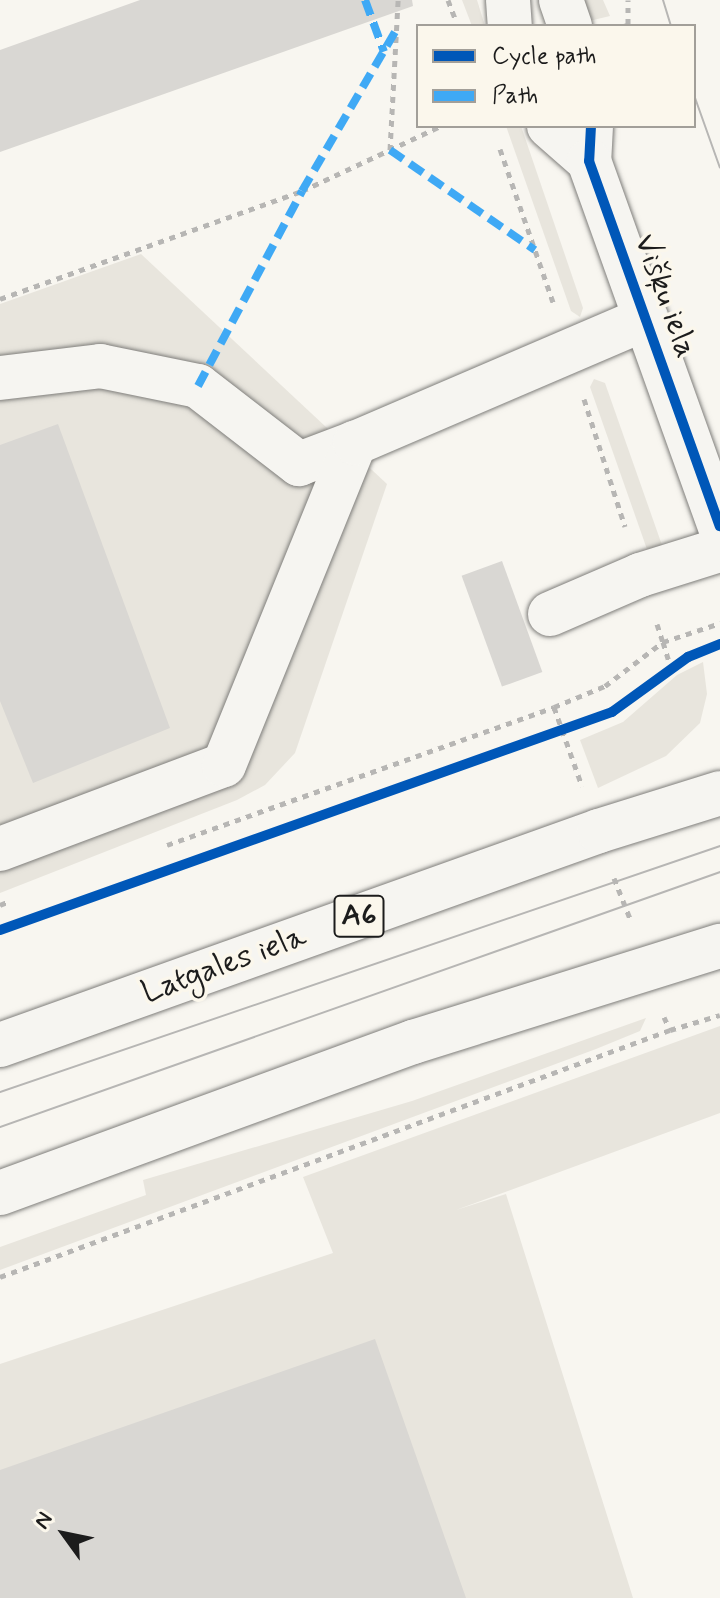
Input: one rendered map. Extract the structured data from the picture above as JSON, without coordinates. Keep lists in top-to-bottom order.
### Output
{
  "streets": {
    "main road": ["Višķu iela", "A6", "Latgales iela"]
  },
  "legend": ["Cycle path", "Path"],
  "north": "top left"
}
